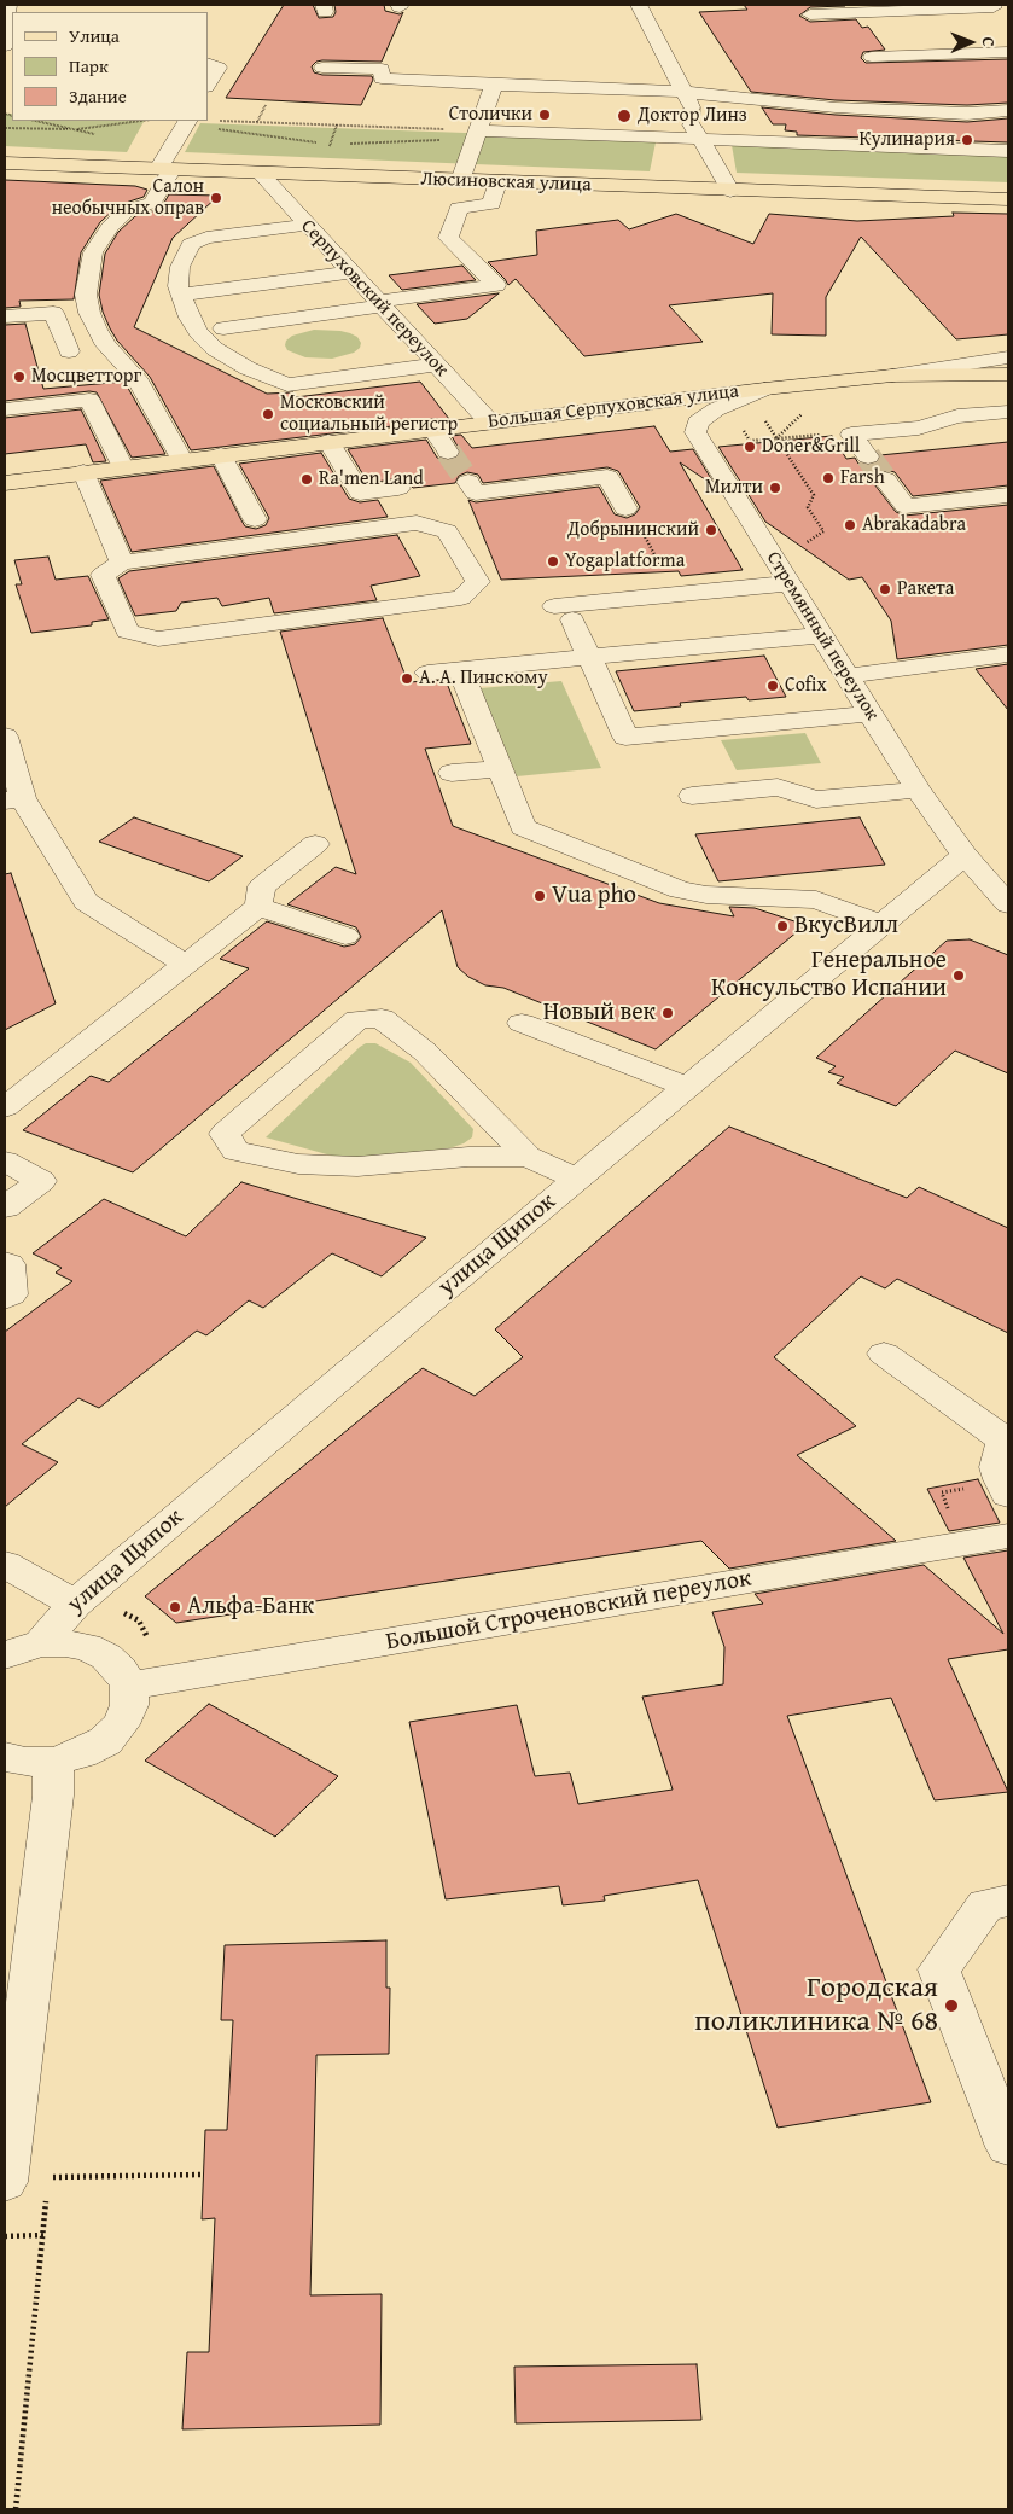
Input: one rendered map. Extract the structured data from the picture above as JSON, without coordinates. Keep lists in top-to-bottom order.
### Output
{
  "streets": {
    "main road": ["Люсиновская улица", "Большая Серпуховская улица"],
    "street": [
      "Серпуховский переулок",
      "Стремянный переулок",
      "улица Щипок",
      "Большой Строченовский переулок"
    ]
  },
  "crossings": [
    ["Люсиновская улица", "Серпуховский переулок"],
    ["Серпуховский переулок", "Большая Серпуховская улица"],
    ["Большая Серпуховская улица", "Стремянный переулок"],
    ["Стремянный переулок", "улица Щипок"]
  ],
  "places": [
    "Столички",
    "Доктор Линз",
    "Кулинария",
    "Салон необычных оправ",
    "Мосцветторг",
    "Московский социальный регистр",
    "Doner&Grill",
    "Farsh",
    "Ra'men Land",
    "Милти",
    "Abrakadabra",
    "Добрынинский",
    "Yogaplatforma",
    "Ракета",
    "А. А. Пинскому",
    "Cofix",
    "Vua pho",
    "ВкусВилл",
    "Генеральное Консульство Испании",
    "Новый век",
    "Альфа-Банк",
    "Городская поликлиника № 68"
  ],
  "legend": ["Улица", "Парк", "Здание"],
  "north": "right"
}
